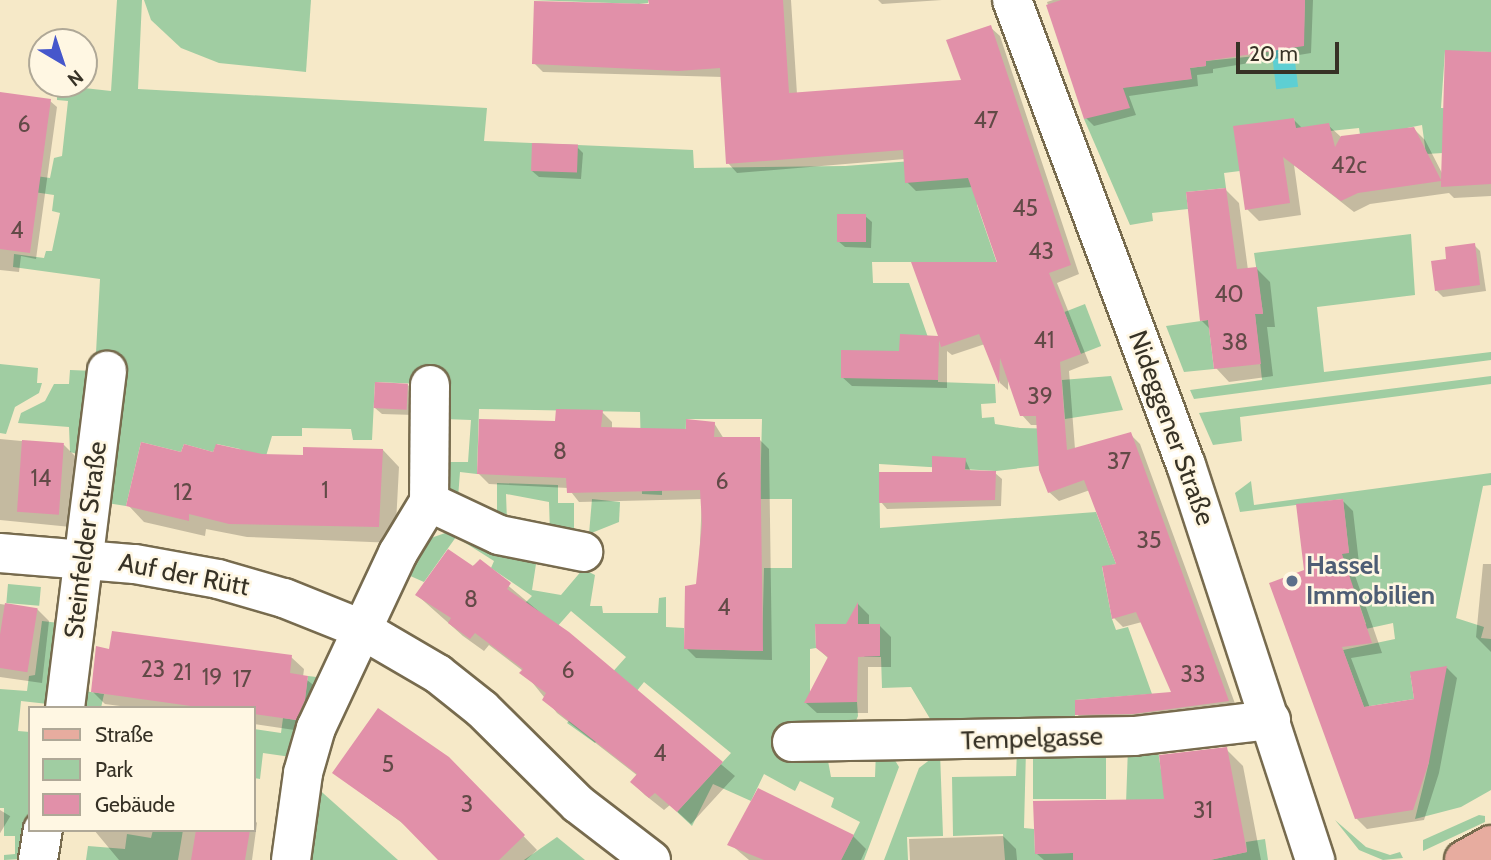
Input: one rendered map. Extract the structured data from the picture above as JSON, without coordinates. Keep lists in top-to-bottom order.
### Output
{
  "streets": {
    "street": [
      "Nideggener Straße",
      "Steinfelder Straße",
      "Auf der Rütt",
      "Tempelgasse"
    ]
  },
  "crossings": [
    ["Nideggener Straße", "Tempelgasse"],
    ["Steinfelder Straße", "Auf der Rütt"]
  ],
  "places": ["Hassel Immobilien"],
  "house_numbers": [
    "47",
    "6",
    "42c",
    "45",
    "4",
    "43",
    "40",
    "41",
    "38",
    "39",
    "8",
    "37",
    "14",
    "6",
    "1",
    "12",
    "35",
    "8",
    "4",
    "23",
    "6",
    "21",
    "33",
    "19",
    "17",
    "4",
    "5",
    "3",
    "31"
  ],
  "legend": ["Straße", "Park", "Gebäude"],
  "scale_bar": "20 m",
  "north": "bottom right"
}
